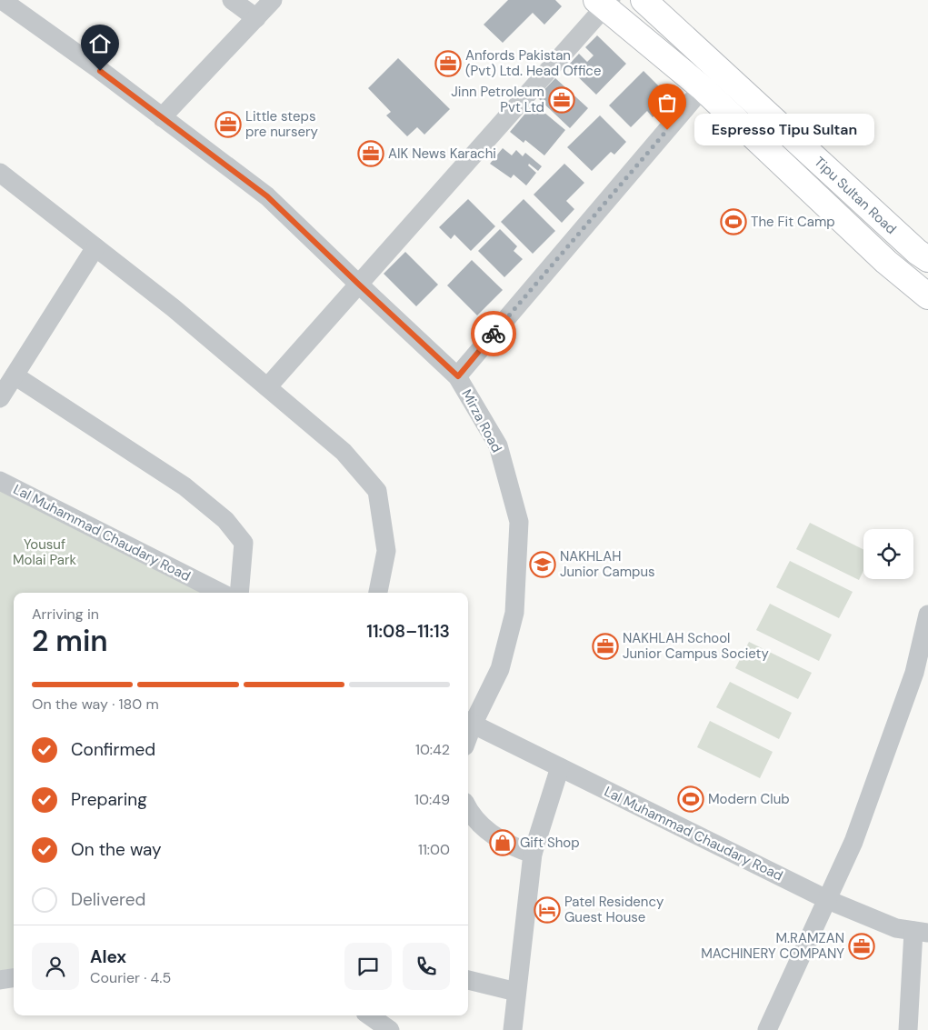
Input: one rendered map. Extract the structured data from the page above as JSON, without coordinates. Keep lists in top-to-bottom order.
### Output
{
  "streets": {
    "main road": ["Tipu Sultan Road"],
    "street": ["Mirza Road", "Lal Muhammad Chaudary Road"]
  },
  "crossings": [
    ["Mirza Road", "Lal Muhammad Chaudary Road"]
  ],
  "parks": ["Yousuf Molai Park"],
  "places": {
    "office": [
      "Anfords Pakistan (Pvt) Ltd. Head Office",
      "Jinn Petroleum Pvt Ltd",
      "Little steps pre nursery",
      "AIK News Karachi",
      "NAKHLAH School Junior Campus Society",
      "M.RAMZAN MACHINERY COMPANY"
    ],
    "other": ["Espresso Tipu Sultan"],
    "sports": ["The Fit Camp", "Modern Club"],
    "school or university": ["NAKHLAH Junior Campus"],
    "shop": ["Gift Shop"],
    "hotel": ["Patel Residency Guest House"]
  },
  "page": {
    "bubble": "Espresso Tipu Sultan",
    "heading": ["2 min", "Arriving in", "11:08–11:13"],
    "panel": ["Alex", "Courier · 4.5"],
    "bar": "On the way · 180 m",
    "list": [
      ["Confirmed", "10:42"],
      ["Preparing", "10:49"],
      ["On the way", "11:00"],
      "Delivered"
    ]
  }
}
